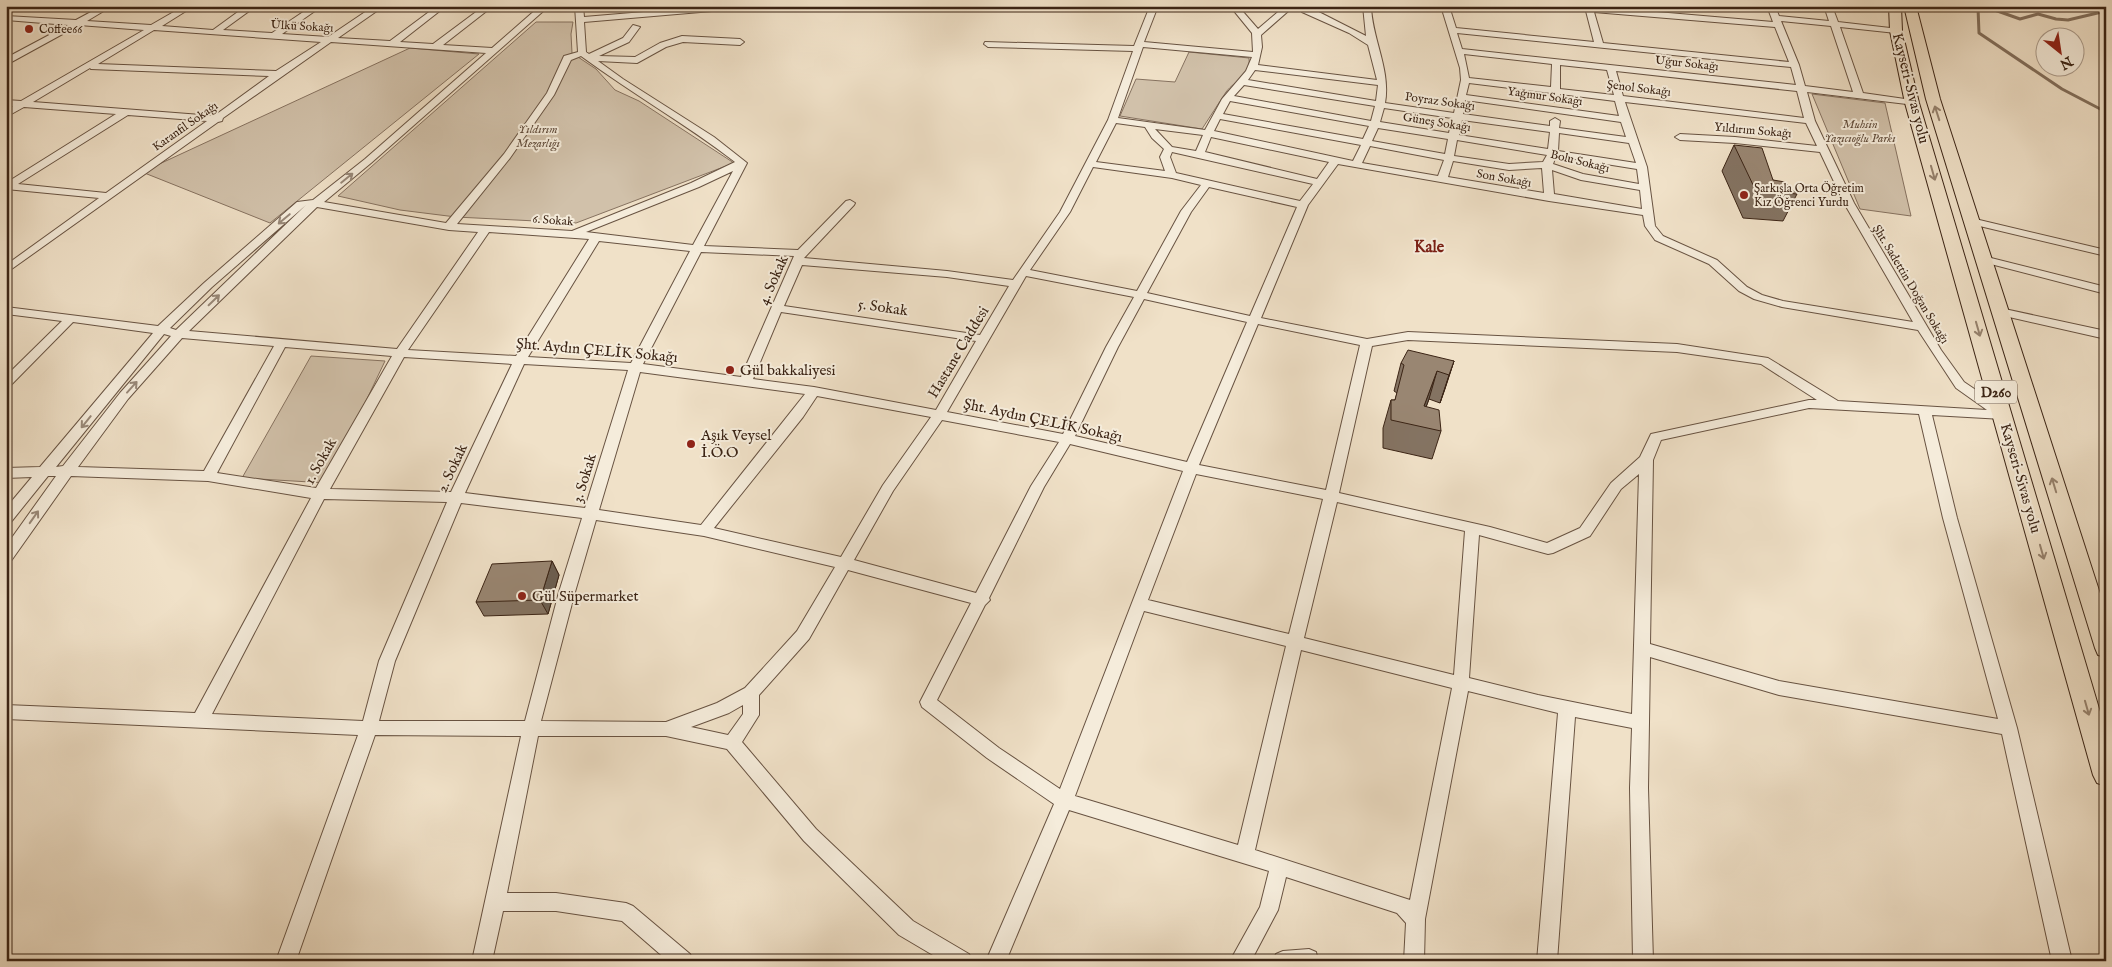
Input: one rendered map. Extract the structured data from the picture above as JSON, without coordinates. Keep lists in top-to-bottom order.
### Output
{
  "streets": {
    "highway": ["Kayseri-Sivas yolu", "D260"],
    "street": [
      "Ülkü Sokağı",
      "Uğur Sokağı",
      "Şenol Sokağı",
      "Yağmur Sokağı",
      "Poyraz Sokağı",
      "Güneş Sokağı",
      "Karanfil Sokağı",
      "Yıldırım Sokağı",
      "Bolu Sokağı",
      "Son Sokağı",
      "6. Sokak",
      "4. Sokak",
      "Şht. Sadettin Doğan Sokağı",
      "5. Sokak",
      "Şht. Aydın ÇELİK Sokağı",
      "Hastane Caddesi",
      "1. Sokak",
      "2. Sokak",
      "3. Sokak"
    ]
  },
  "crossings": [
    ["Ülkü Sokağı", "Karanfil Sokağı"],
    ["Uğur Sokağı", "Kayseri-Sivas yolu"],
    ["Uğur Sokağı", "Şht. Sadettin Doğan Sokağı"],
    ["Şenol Sokağı", "Şht. Sadettin Doğan Sokağı"],
    ["Kayseri-Sivas yolu", "Şht. Sadettin Doğan Sokağı"],
    ["Yıldırım Sokağı", "Şht. Sadettin Doğan Sokağı"],
    ["Son Sokağı", "Hastane Caddesi"],
    ["6. Sokak", "4. Sokak"],
    ["6. Sokak", "Hastane Caddesi"],
    ["6. Sokak", "1. Sokak"],
    ["6. Sokak", "2. Sokak"],
    ["6. Sokak", "3. Sokak"],
    ["4. Sokak", "5. Sokak"],
    ["4. Sokak", "Şht. Aydın ÇELİK Sokağı"],
    ["5. Sokak", "Hastane Caddesi"],
    ["Şht. Aydın ÇELİK Sokağı", "Hastane Caddesi"],
    ["Şht. Aydın ÇELİK Sokağı", "1. Sokak"],
    ["Şht. Aydın ÇELİK Sokağı", "2. Sokak"],
    ["Şht. Aydın ÇELİK Sokağı", "3. Sokak"]
  ],
  "districts": ["Kale"],
  "parks": ["Muhsin Yazıcıoğlu Parkı", "Yıldırım Mezarlığı"],
  "places": [
    "Coffee66",
    "Şarkışla Orta Öğretim Kız Öğrenci Yurdu",
    "Gül bakkaliyesi",
    "Aşık Veysel İ.Ö.O",
    "Gül Süpermarket"
  ],
  "north": "bottom right"
}
